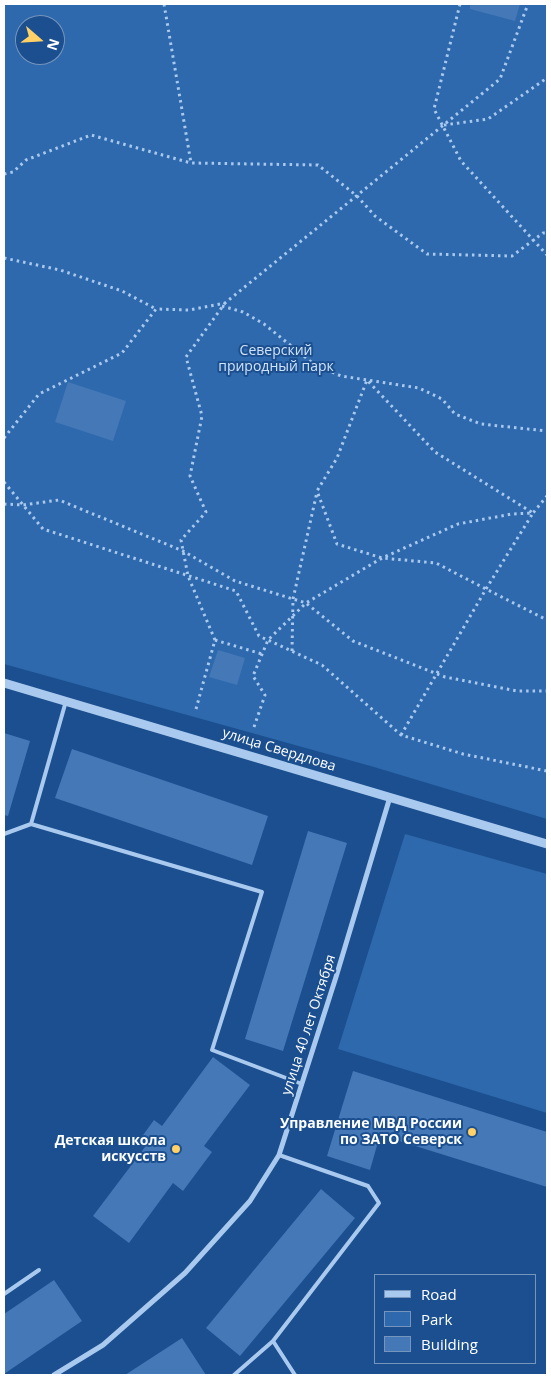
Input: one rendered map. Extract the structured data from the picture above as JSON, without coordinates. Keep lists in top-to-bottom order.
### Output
{
  "streets": {
    "street": ["улица Свердлова", "улица 40 лет Октября"]
  },
  "crossings": [
    ["улица Свердлова", "улица 40 лет Октября"]
  ],
  "parks": ["Северский природный парк"],
  "places": ["Управление МВД России по ЗАТО Северск", "Детская школа искусств"],
  "legend": ["Road", "Park", "Building"],
  "north": "right"
}
